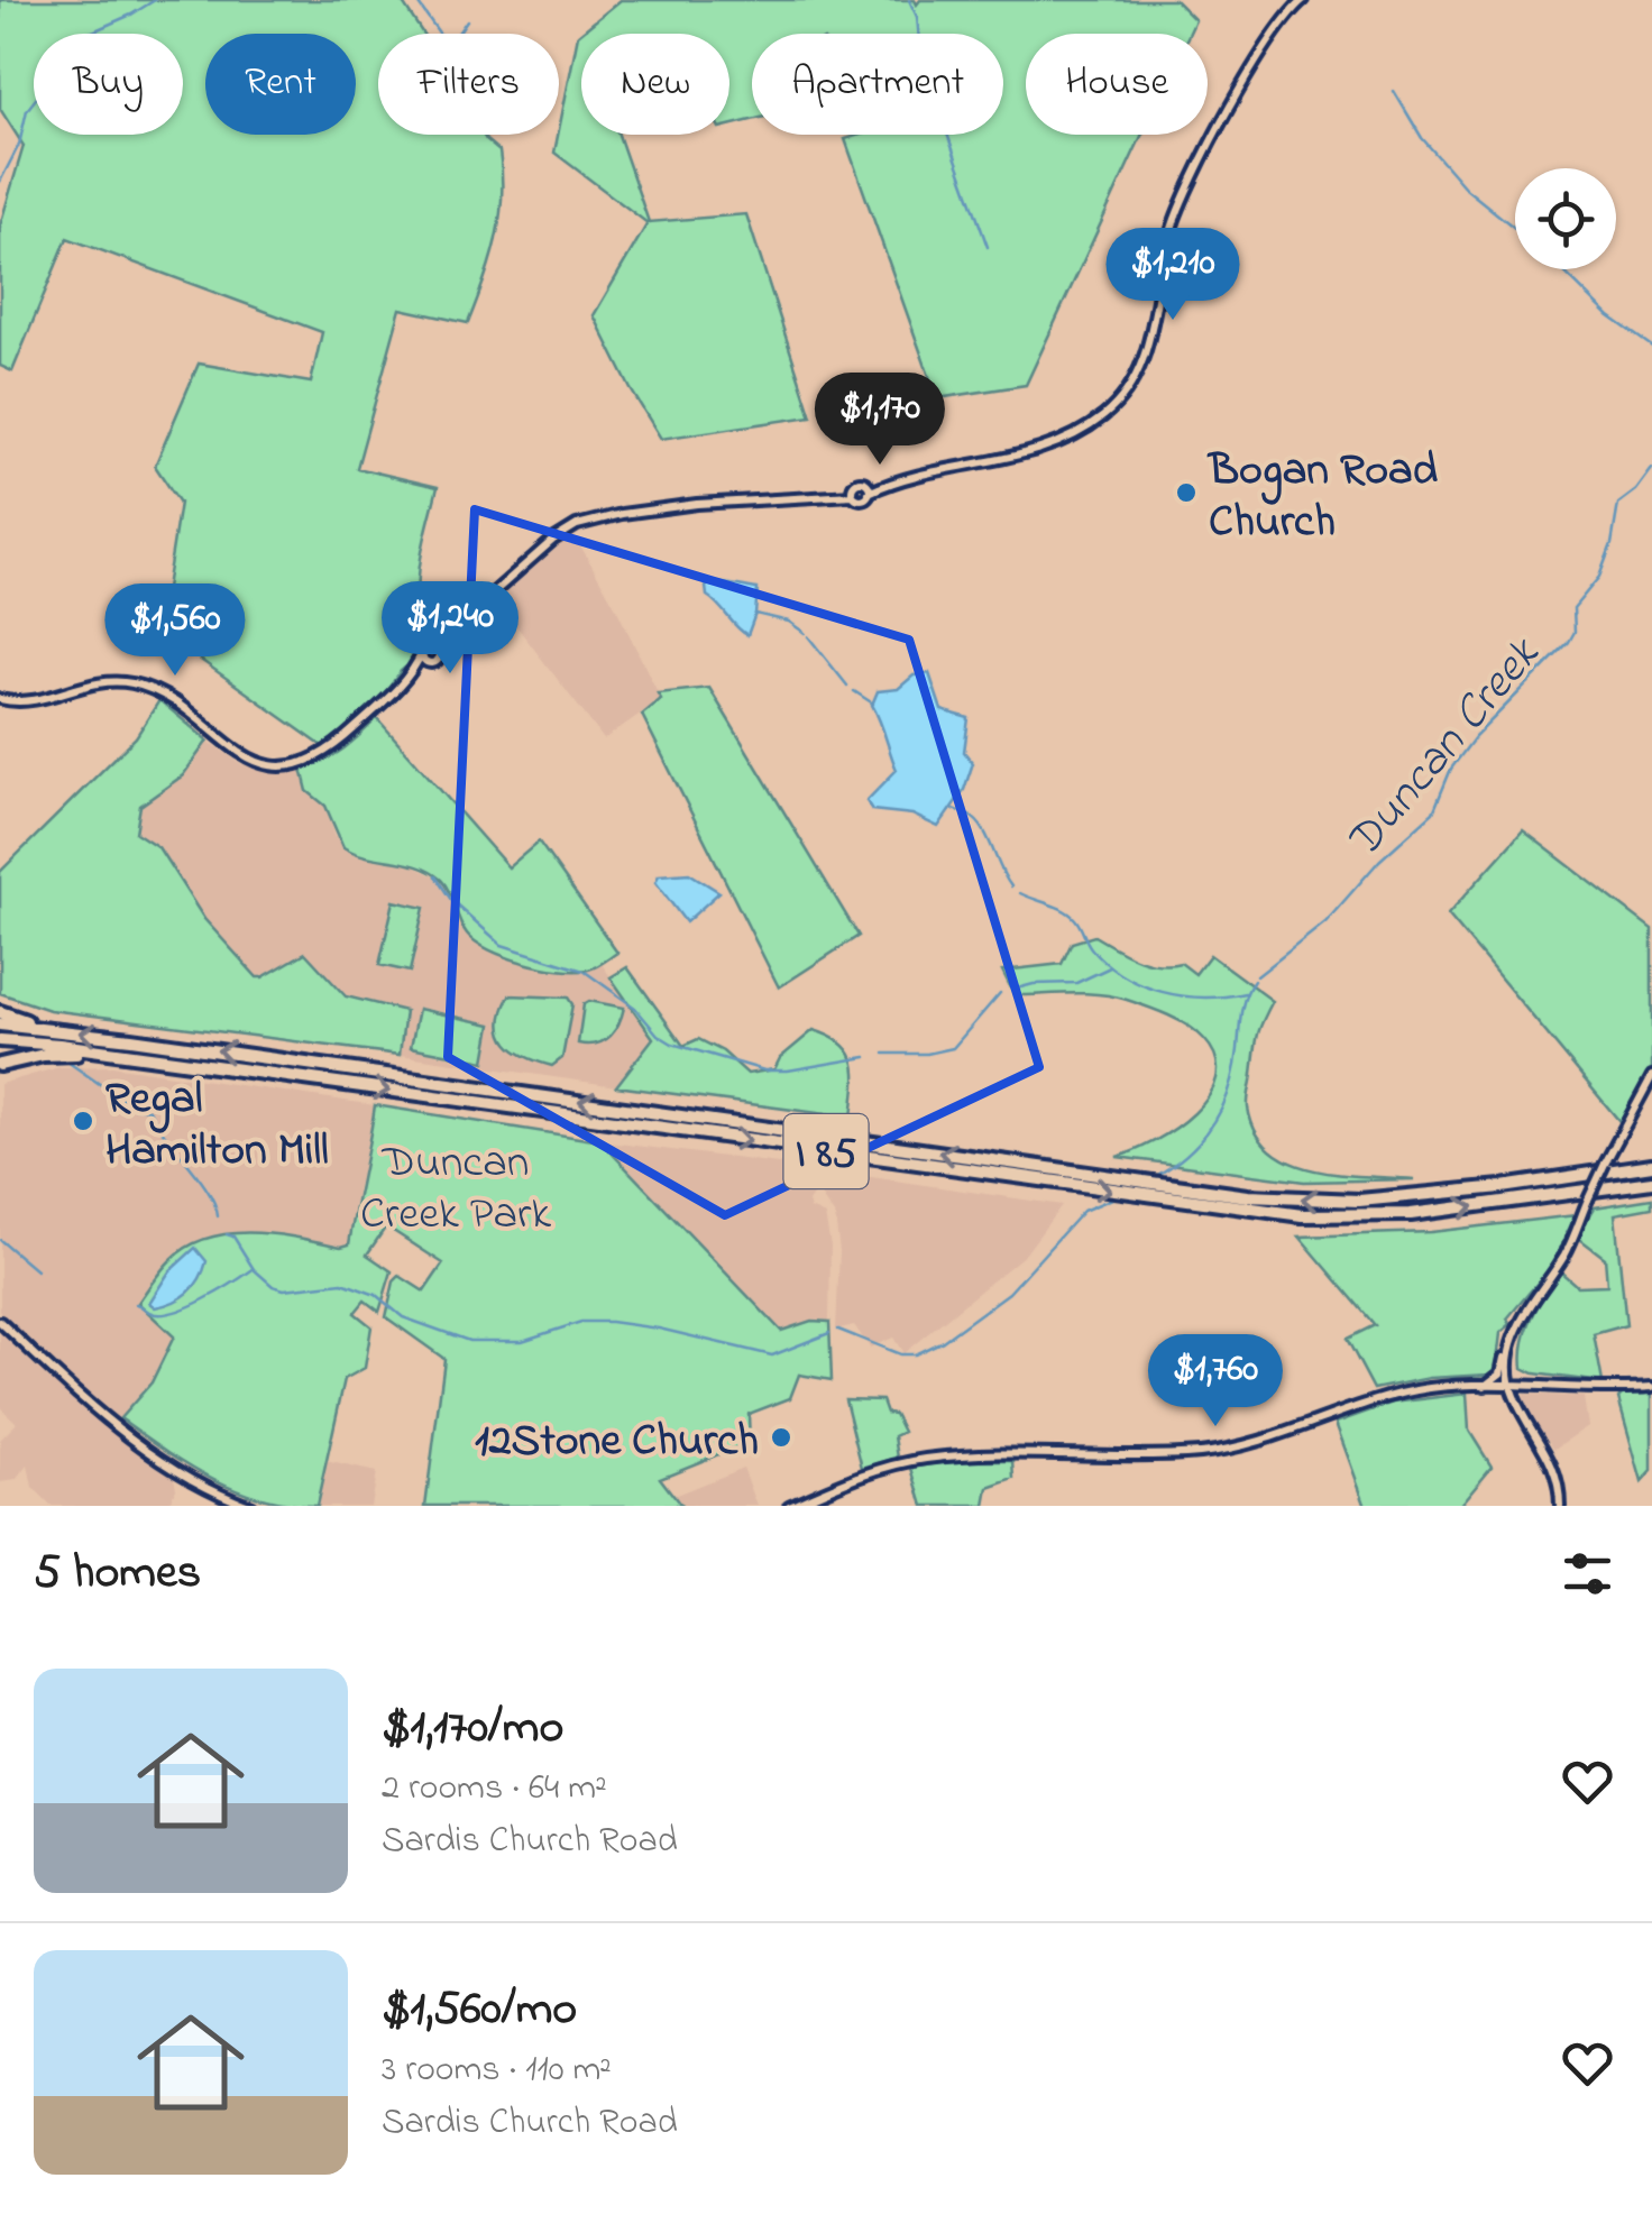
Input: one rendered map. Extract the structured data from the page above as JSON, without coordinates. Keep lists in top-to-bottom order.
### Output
{
  "streets": {
    "highway": ["I 85"]
  },
  "water": ["Duncan Creek"],
  "parks": ["Duncan Creek Park"],
  "places": ["Bogan Road Church", "Regal Hamilton Mill", "12Stone Church"],
  "page": {
    "chip": [
      "Buy",
      "Rent",
      "Filters",
      "New",
      "Apartment",
      "House"
    ],
    "price": [
      "$1,210",
      "$1,170",
      "$1,240",
      "$1,560",
      "$1,760"
    ],
    "heading": "5 homes",
    "list": [
      {
        "name": "$1,170/mo",
        "note": "2 rooms · 64 m² · Sardis Church Road"
      },
      {
        "name": "$1,560/mo",
        "note": "3 rooms · 110 m² · Sardis Church Road"
      }
    ]
  }
}
